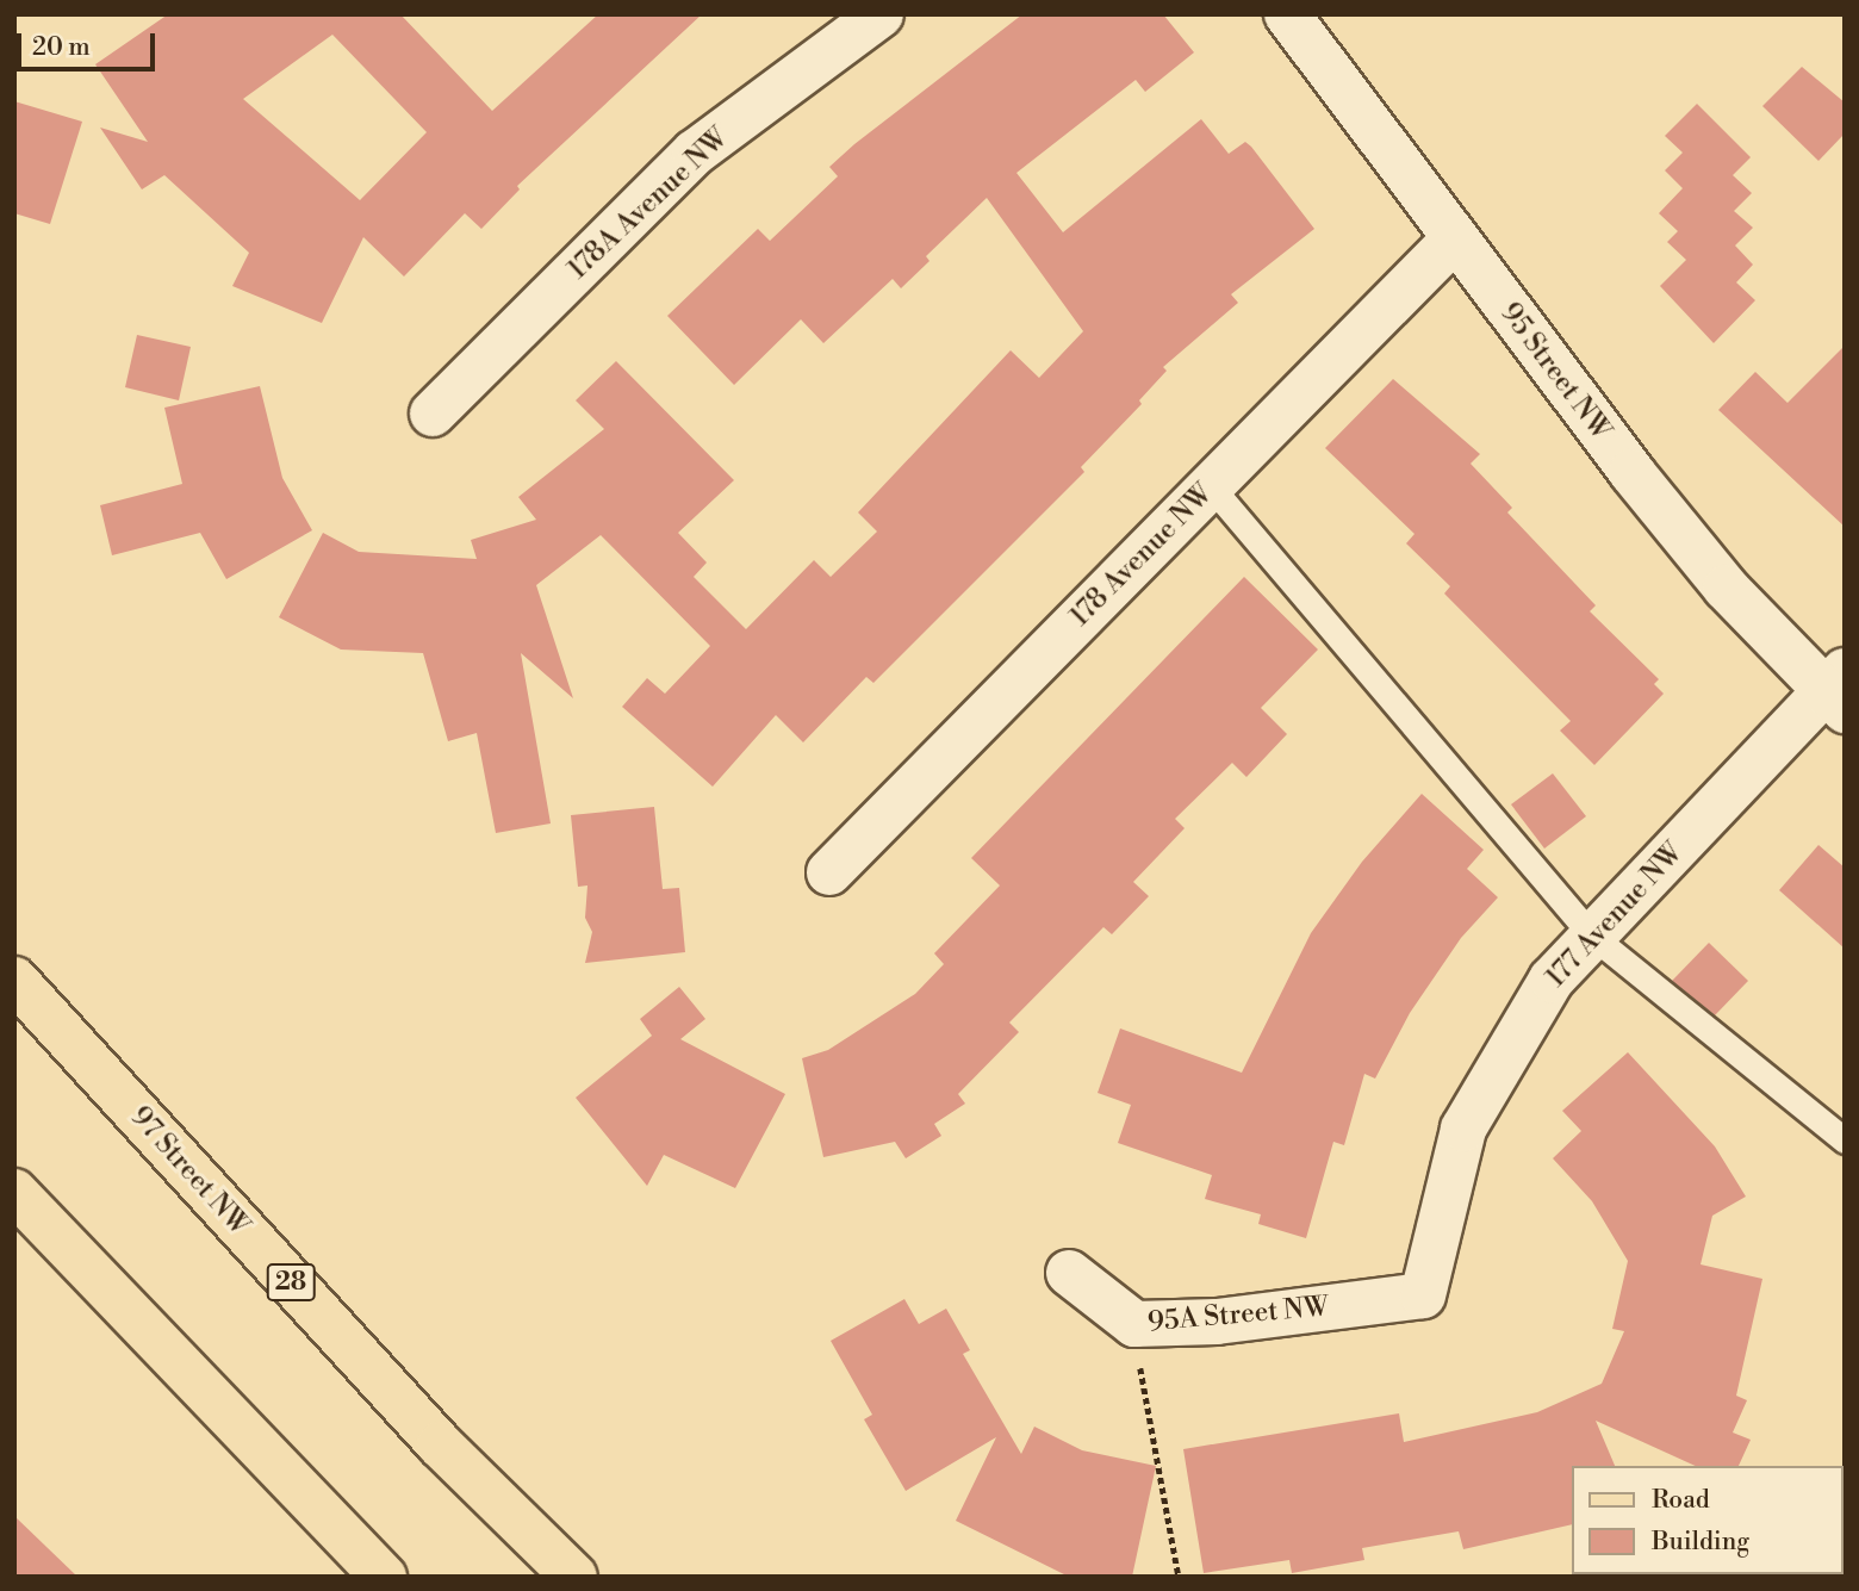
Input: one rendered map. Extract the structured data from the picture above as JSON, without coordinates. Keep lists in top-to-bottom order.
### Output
{
  "streets": {
    "main road": ["97 Street NW", "28"],
    "street": [
      "178A Avenue NW",
      "95 Street NW",
      "178 Avenue NW",
      "177 Avenue NW",
      "95A Street NW"
    ]
  },
  "crossings": [
    ["95 Street NW", "178 Avenue NW"],
    ["95 Street NW", "177 Avenue NW"],
    ["177 Avenue NW", "95A Street NW"]
  ],
  "legend": ["Road", "Building"],
  "scale_bar": "20 m"
}
